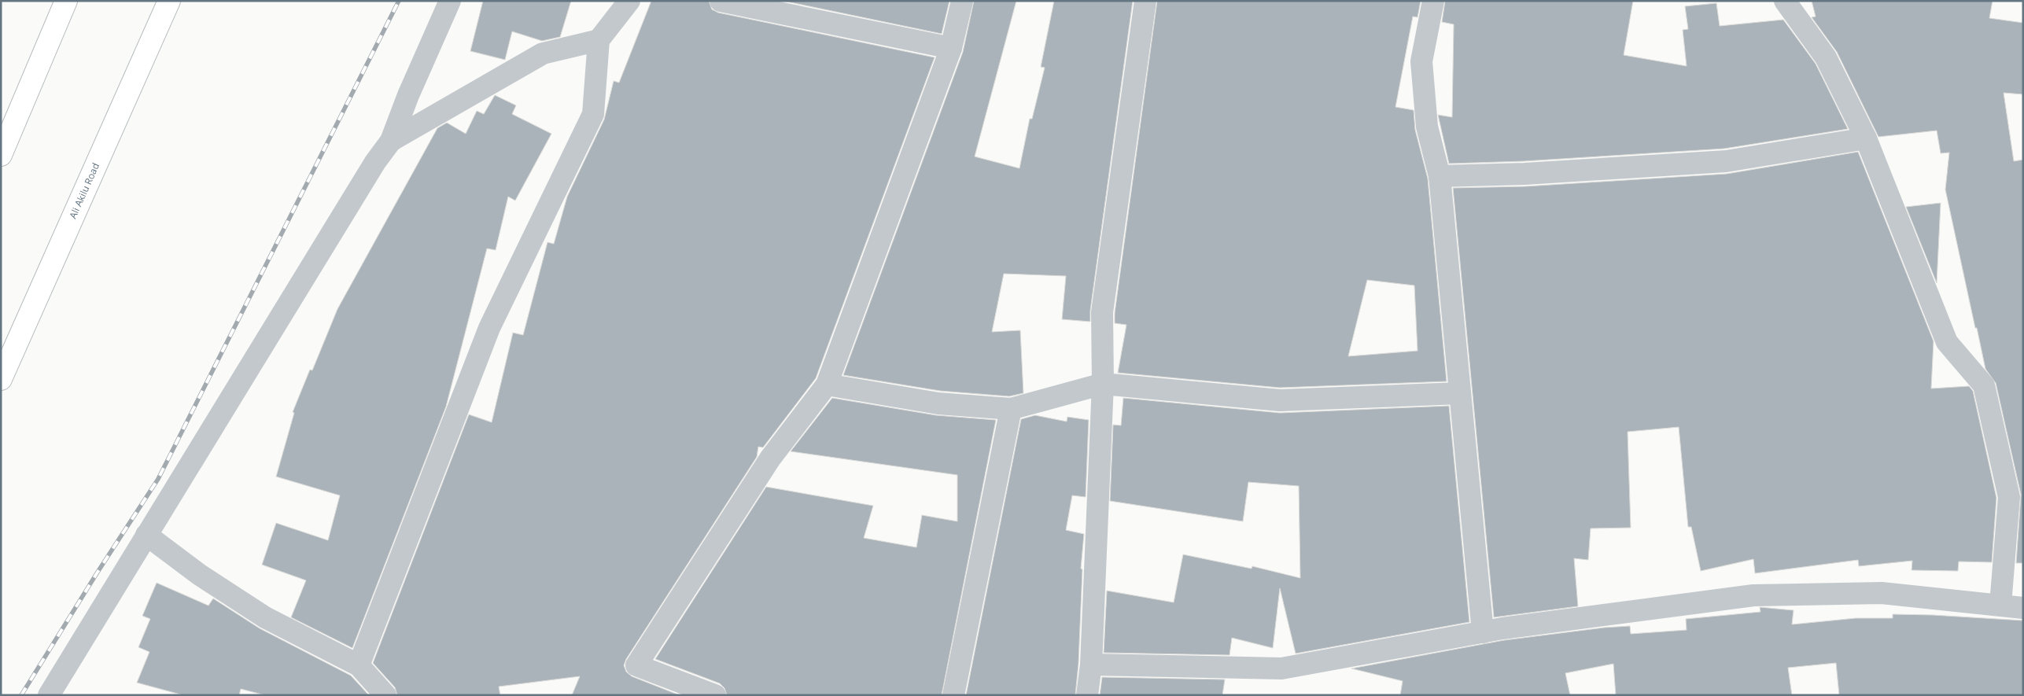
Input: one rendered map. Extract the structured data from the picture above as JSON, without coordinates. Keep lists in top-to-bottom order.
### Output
{
  "streets": {
    "main road": ["Ali Akilu Road"]
  }
}
